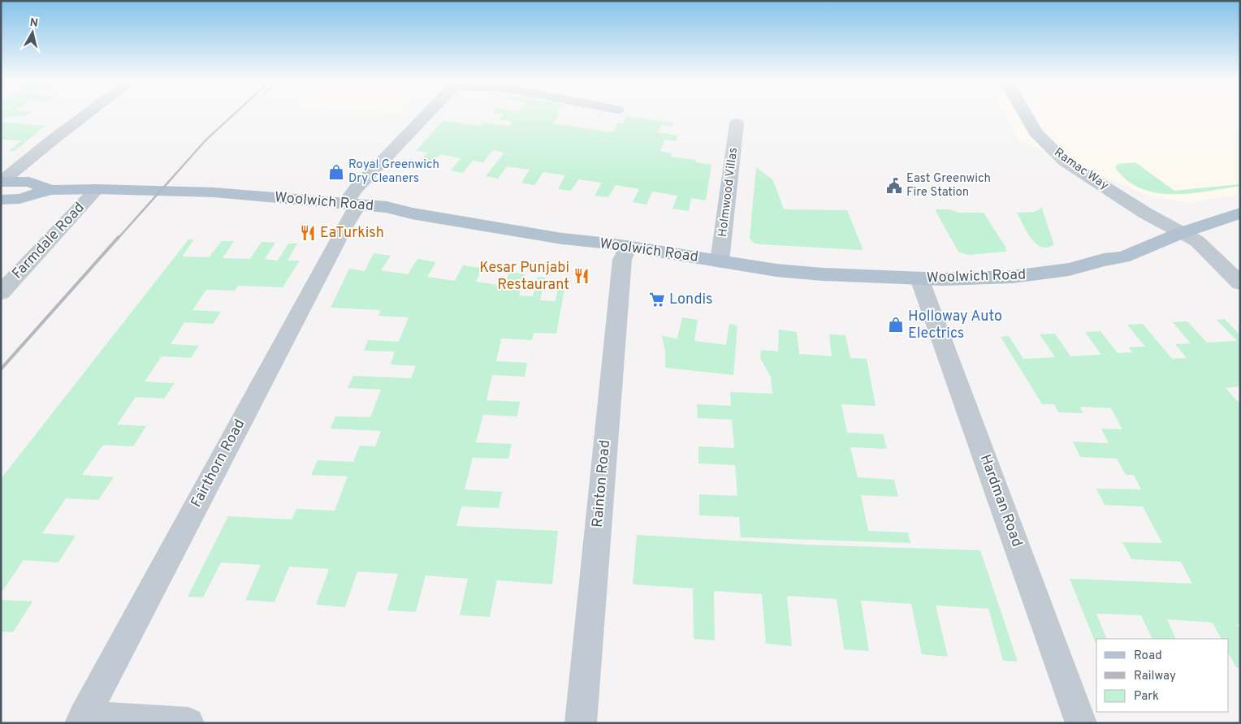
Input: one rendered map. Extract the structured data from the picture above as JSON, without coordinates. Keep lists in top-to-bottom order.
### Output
{
  "streets": {
    "main road": ["Woolwich Road"],
    "street": [
      "Ramac Way",
      "Holmwood Villas",
      "Farmdale Road",
      "Fairthorn Road",
      "Rainton Road",
      "Hardman Road"
    ]
  },
  "crossings": [
    ["Ramac Way", "Woolwich Road"],
    ["Holmwood Villas", "Woolwich Road"],
    ["Woolwich Road", "Farmdale Road"],
    ["Woolwich Road", "Fairthorn Road"],
    ["Woolwich Road", "Rainton Road"],
    ["Woolwich Road", "Hardman Road"]
  ],
  "places": {
    "shop": ["Royal Greenwich Dry Cleaners", "Holloway Auto Electrics"],
    "public building": ["East Greenwich Fire Station"],
    "restaurant": ["EaTurkish", "Kesar Punjabi Restaurant"],
    "supermarket": ["Londis"]
  },
  "legend": ["Road", "Railway", "Park"],
  "north": "top"
}
